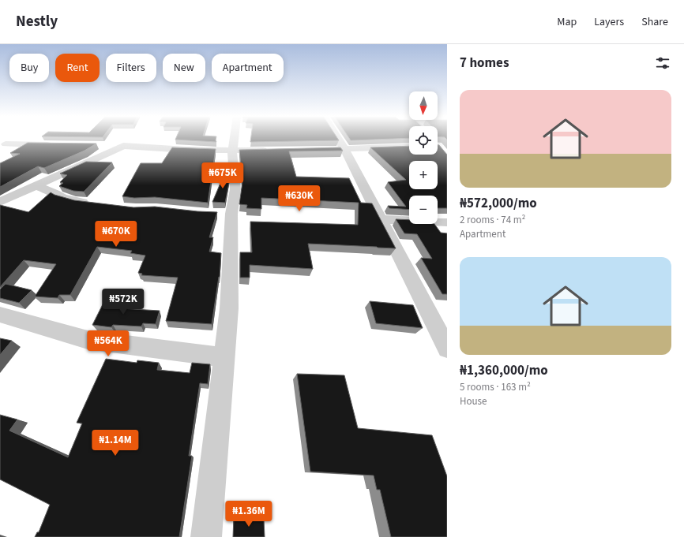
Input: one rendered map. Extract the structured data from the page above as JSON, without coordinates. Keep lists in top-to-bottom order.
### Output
{
  "north": "bottom",
  "page": {
    "header": "Nestly",
    "nav": ["Map", "Layers", "Share"],
    "heading": "7 homes",
    "chip": [
      "Buy",
      "Rent",
      "Filters",
      "New",
      "Apartment"
    ],
    "list": [
      {
        "name": "₦572,000/mo",
        "note": "2 rooms · 74 m² · Apartment"
      },
      {
        "name": "₦1,360,000/mo",
        "note": "5 rooms · 163 m² · House"
      }
    ],
    "map_buttons": ["+", "−"],
    "price": [
      "₦675K",
      "₦630K",
      "₦670K",
      "₦572K",
      "₦564K",
      "₦1.14M",
      "₦1.36M"
    ]
  }
}
